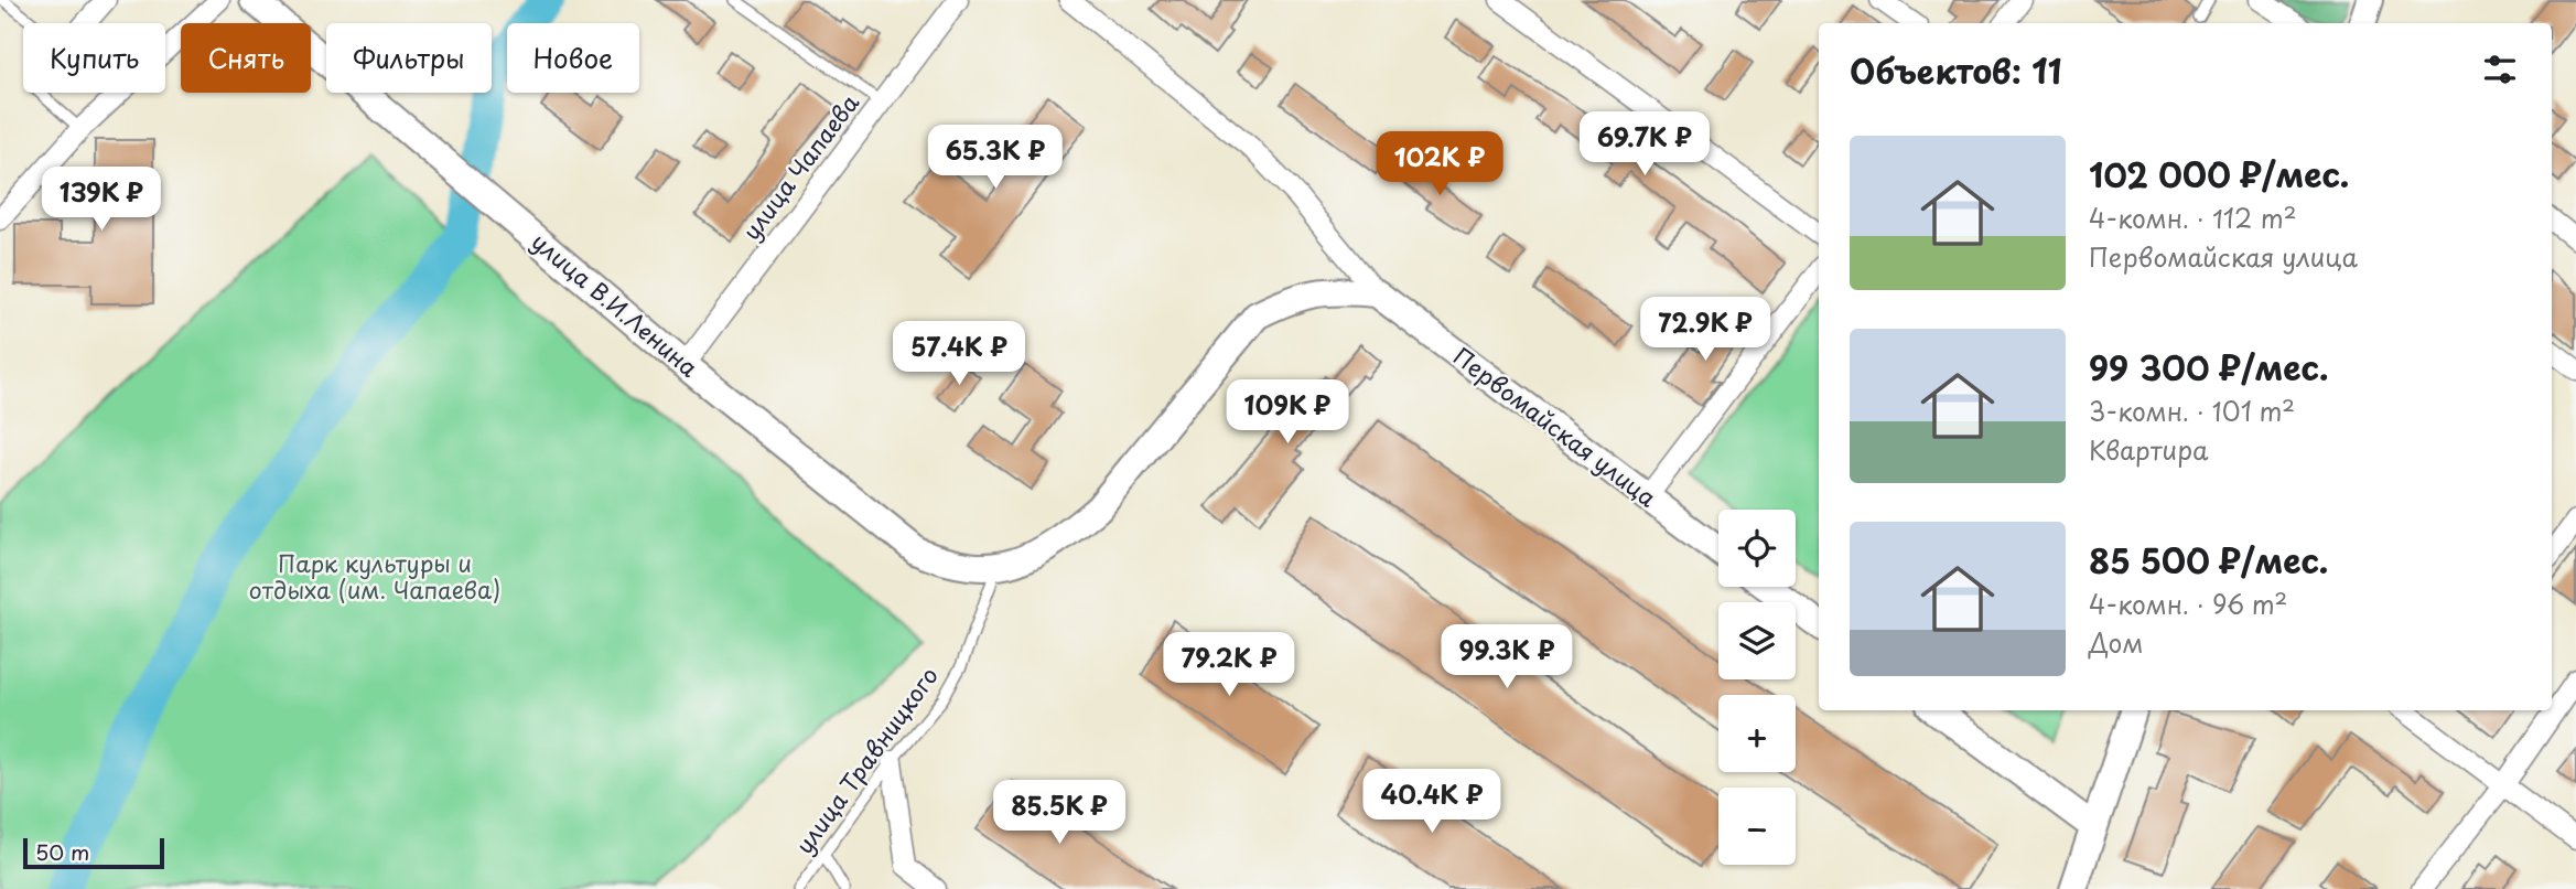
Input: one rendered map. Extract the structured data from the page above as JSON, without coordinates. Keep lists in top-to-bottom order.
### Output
{
  "streets": {
    "main road": ["улица В.И.Ленина", "Первомайская улица"],
    "street": ["улица Чапаева"],
    "lane": ["улица Травницкого"]
  },
  "crossings": [
    ["улица Чапаева", "улица В.И.Ленина"],
    ["улица В.И.Ленина", "улица Травницкого"]
  ],
  "parks": ["Парк культуры и отдыха (им. Чапаева)"],
  "scale_bar": "50 m",
  "page": {
    "chip": [
      "Купить",
      "Снять",
      "Фильтры",
      "Новое"
    ],
    "heading": "Объектов: 11",
    "price": [
      "69.7K ₽",
      "65.3K ₽",
      "102K ₽",
      "139K ₽",
      "72.9K ₽",
      "57.4K ₽",
      "109K ₽",
      "99.3K ₽",
      "79.2K ₽",
      "40.4K ₽",
      "85.5K ₽"
    ],
    "list": [
      {
        "name": "102 000 ₽/мес.",
        "note": "4-комн. · 112 m² · Первомайская улица"
      },
      {
        "name": "99 300 ₽/мес.",
        "note": "3-комн. · 101 m² · Квартира"
      },
      {
        "name": "85 500 ₽/мес.",
        "note": "4-комн. · 96 m² · Дом"
      }
    ],
    "map_buttons": ["+", "−"],
    "scale": "50 m"
  }
}
